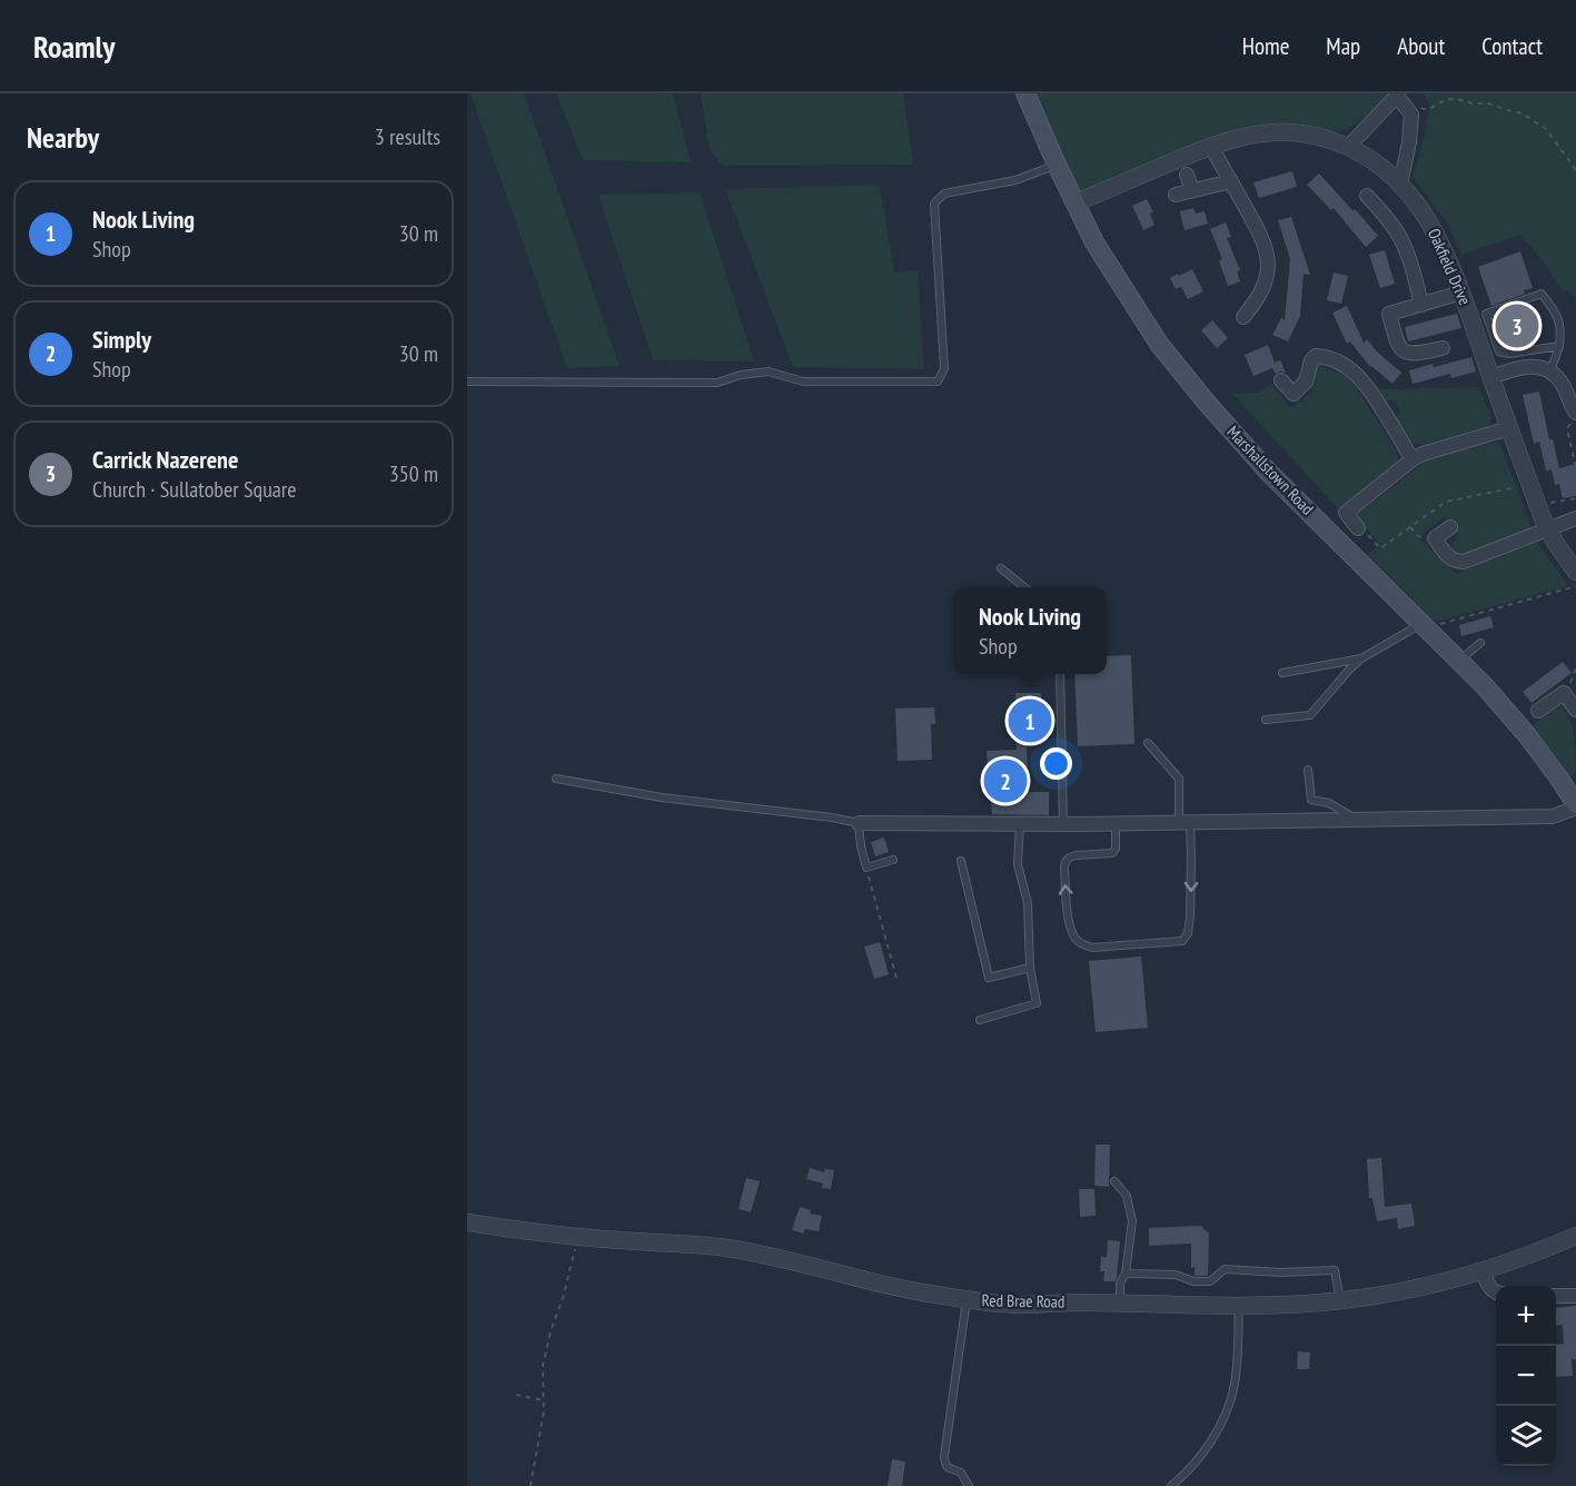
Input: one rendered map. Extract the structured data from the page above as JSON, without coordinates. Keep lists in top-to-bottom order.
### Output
{
  "streets": {
    "main road": ["Marshallstown Road"],
    "street": ["Oakfield Drive", "Red Brae Road"]
  },
  "crossings": [
    ["Oakfield Drive", "Marshallstown Road"]
  ],
  "page": {
    "header": "Roamly",
    "nav": [
      "Home",
      "Map",
      "About",
      "Contact"
    ],
    "heading": ["Nearby", "3 results"],
    "list": [
      {
        "mark": "1",
        "name": "Nook Living",
        "note": "Shop",
        "value": "30 m"
      },
      {
        "mark": "2",
        "name": "Simply",
        "note": "Shop",
        "value": "30 m"
      },
      {
        "mark": "3",
        "name": "Carrick Nazerene",
        "note": "Church · Sullatober Square",
        "value": "350 m"
      }
    ],
    "pins": ["3", "1", "2"],
    "popup": ["Nook Living", "Shop"],
    "map_buttons": ["+", "−"]
  }
}
